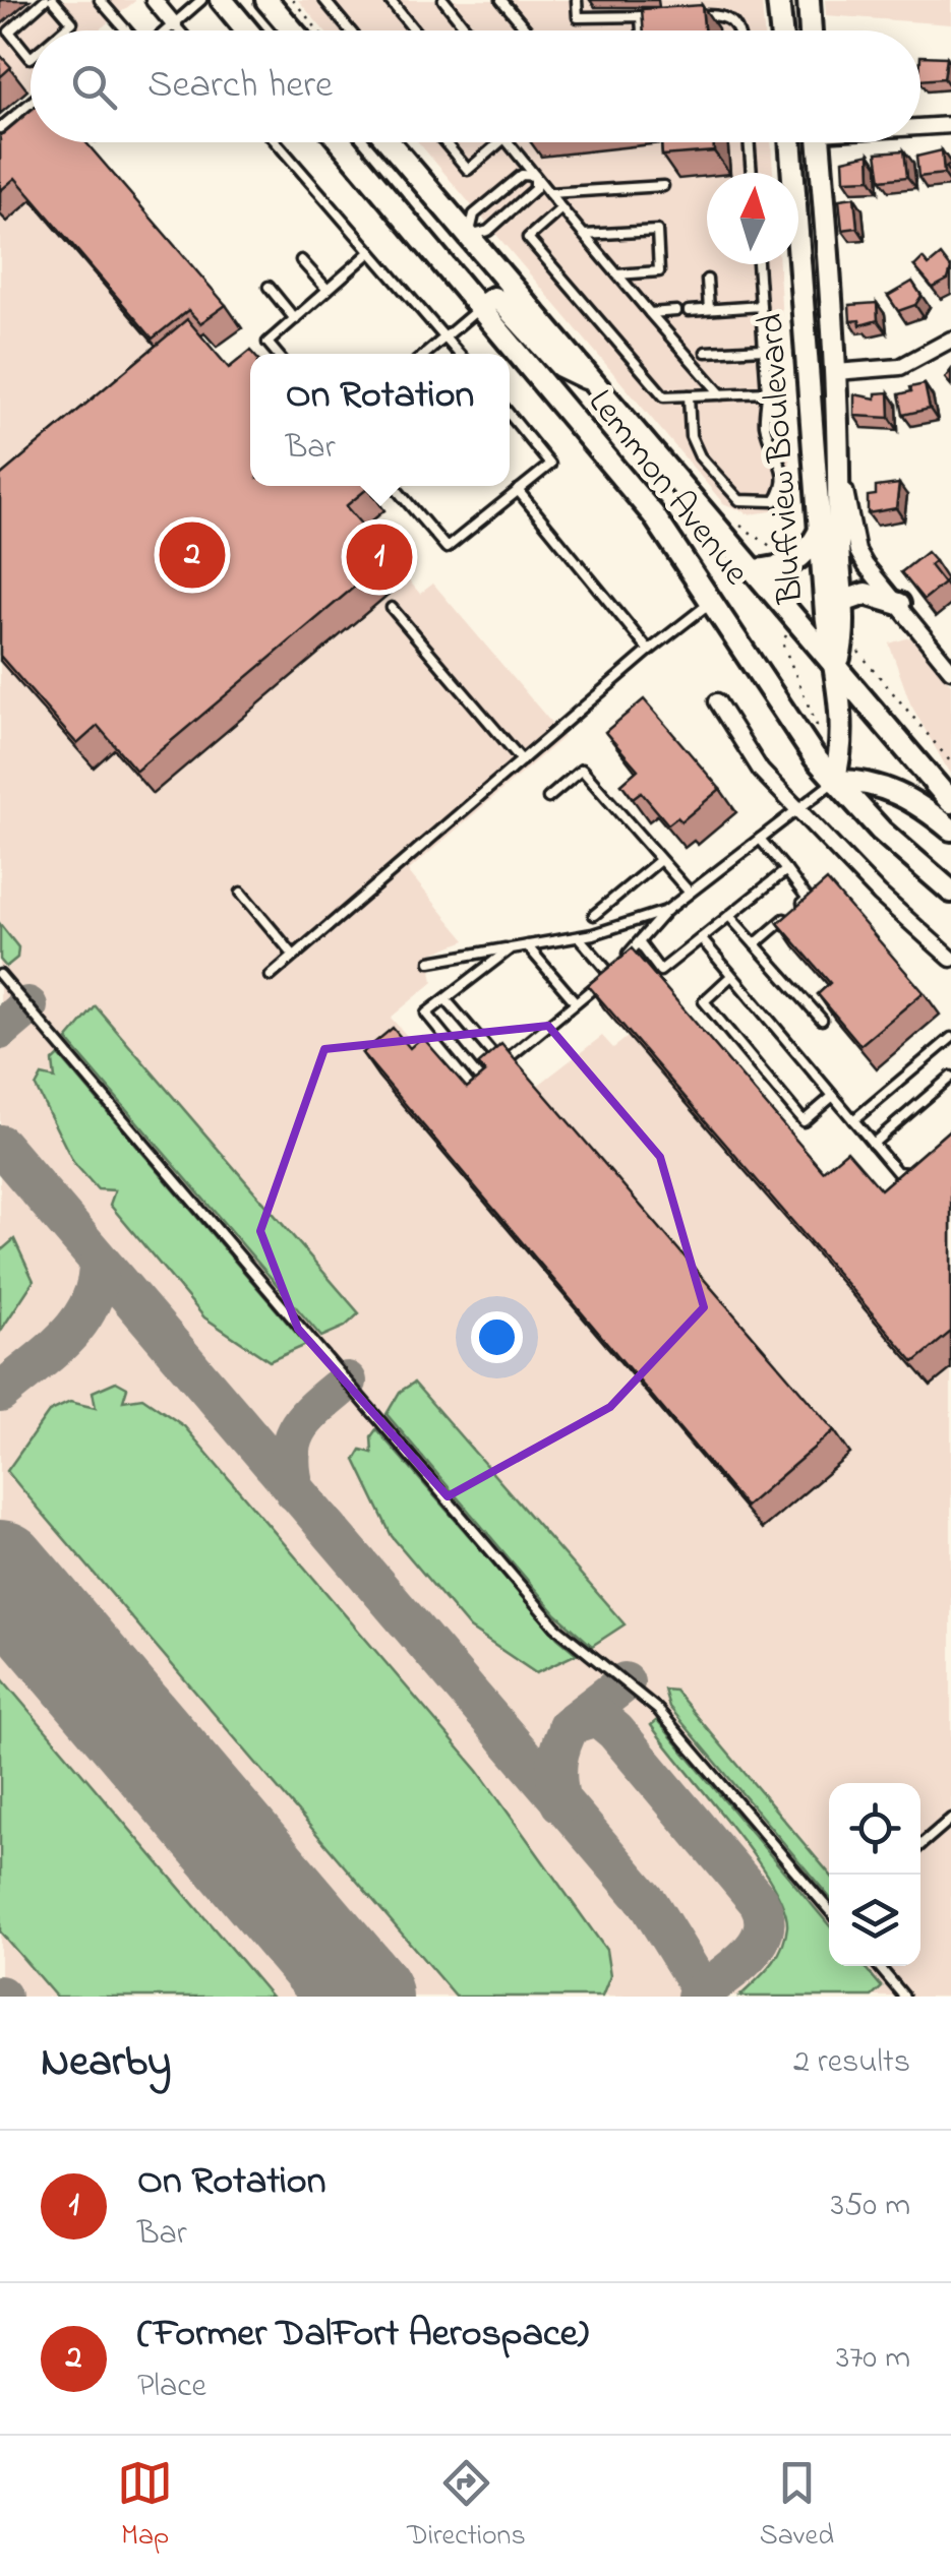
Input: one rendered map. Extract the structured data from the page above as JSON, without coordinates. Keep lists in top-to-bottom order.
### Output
{
  "streets": {
    "main road": ["Bluffview Boulevard", "Lemmon Avenue"]
  },
  "crossings": [
    ["Bluffview Boulevard", "Lemmon Avenue"]
  ],
  "north": "top",
  "page": {
    "search": "Search here",
    "popup": ["On Rotation", "Bar"],
    "pins": ["2", "1"],
    "heading": ["Nearby", "2 results"],
    "list": [
      {
        "mark": "1",
        "name": "On Rotation",
        "note": "Bar",
        "value": "350 m"
      },
      {
        "mark": "2",
        "name": "(Former DalFort Aerospace)",
        "note": "Place",
        "value": "370 m"
      }
    ],
    "nav": ["Map", "Directions", "Saved"]
  }
}
